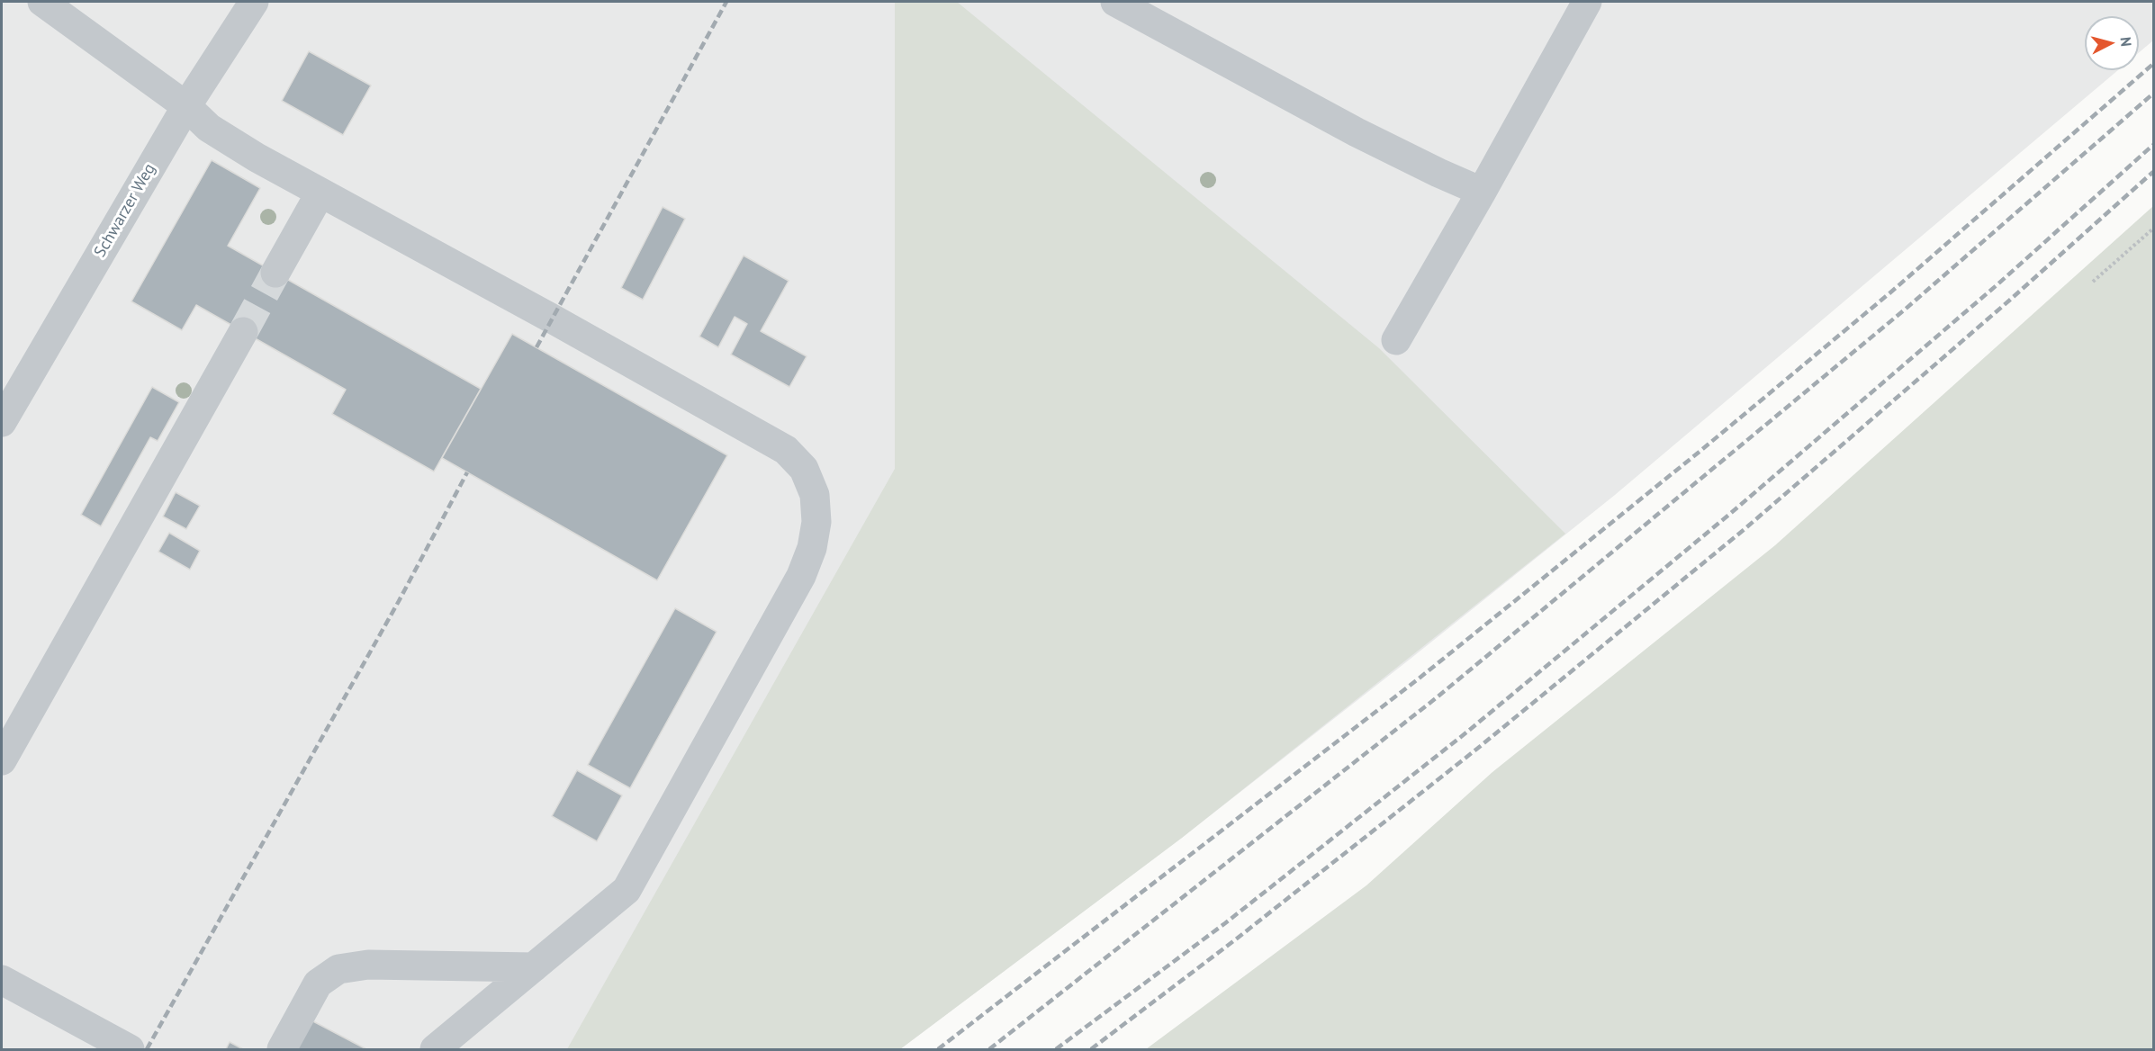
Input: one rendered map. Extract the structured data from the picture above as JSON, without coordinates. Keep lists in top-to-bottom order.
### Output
{
  "streets": {
    "lane": ["Schwarzer Weg"]
  },
  "north": "right"
}
